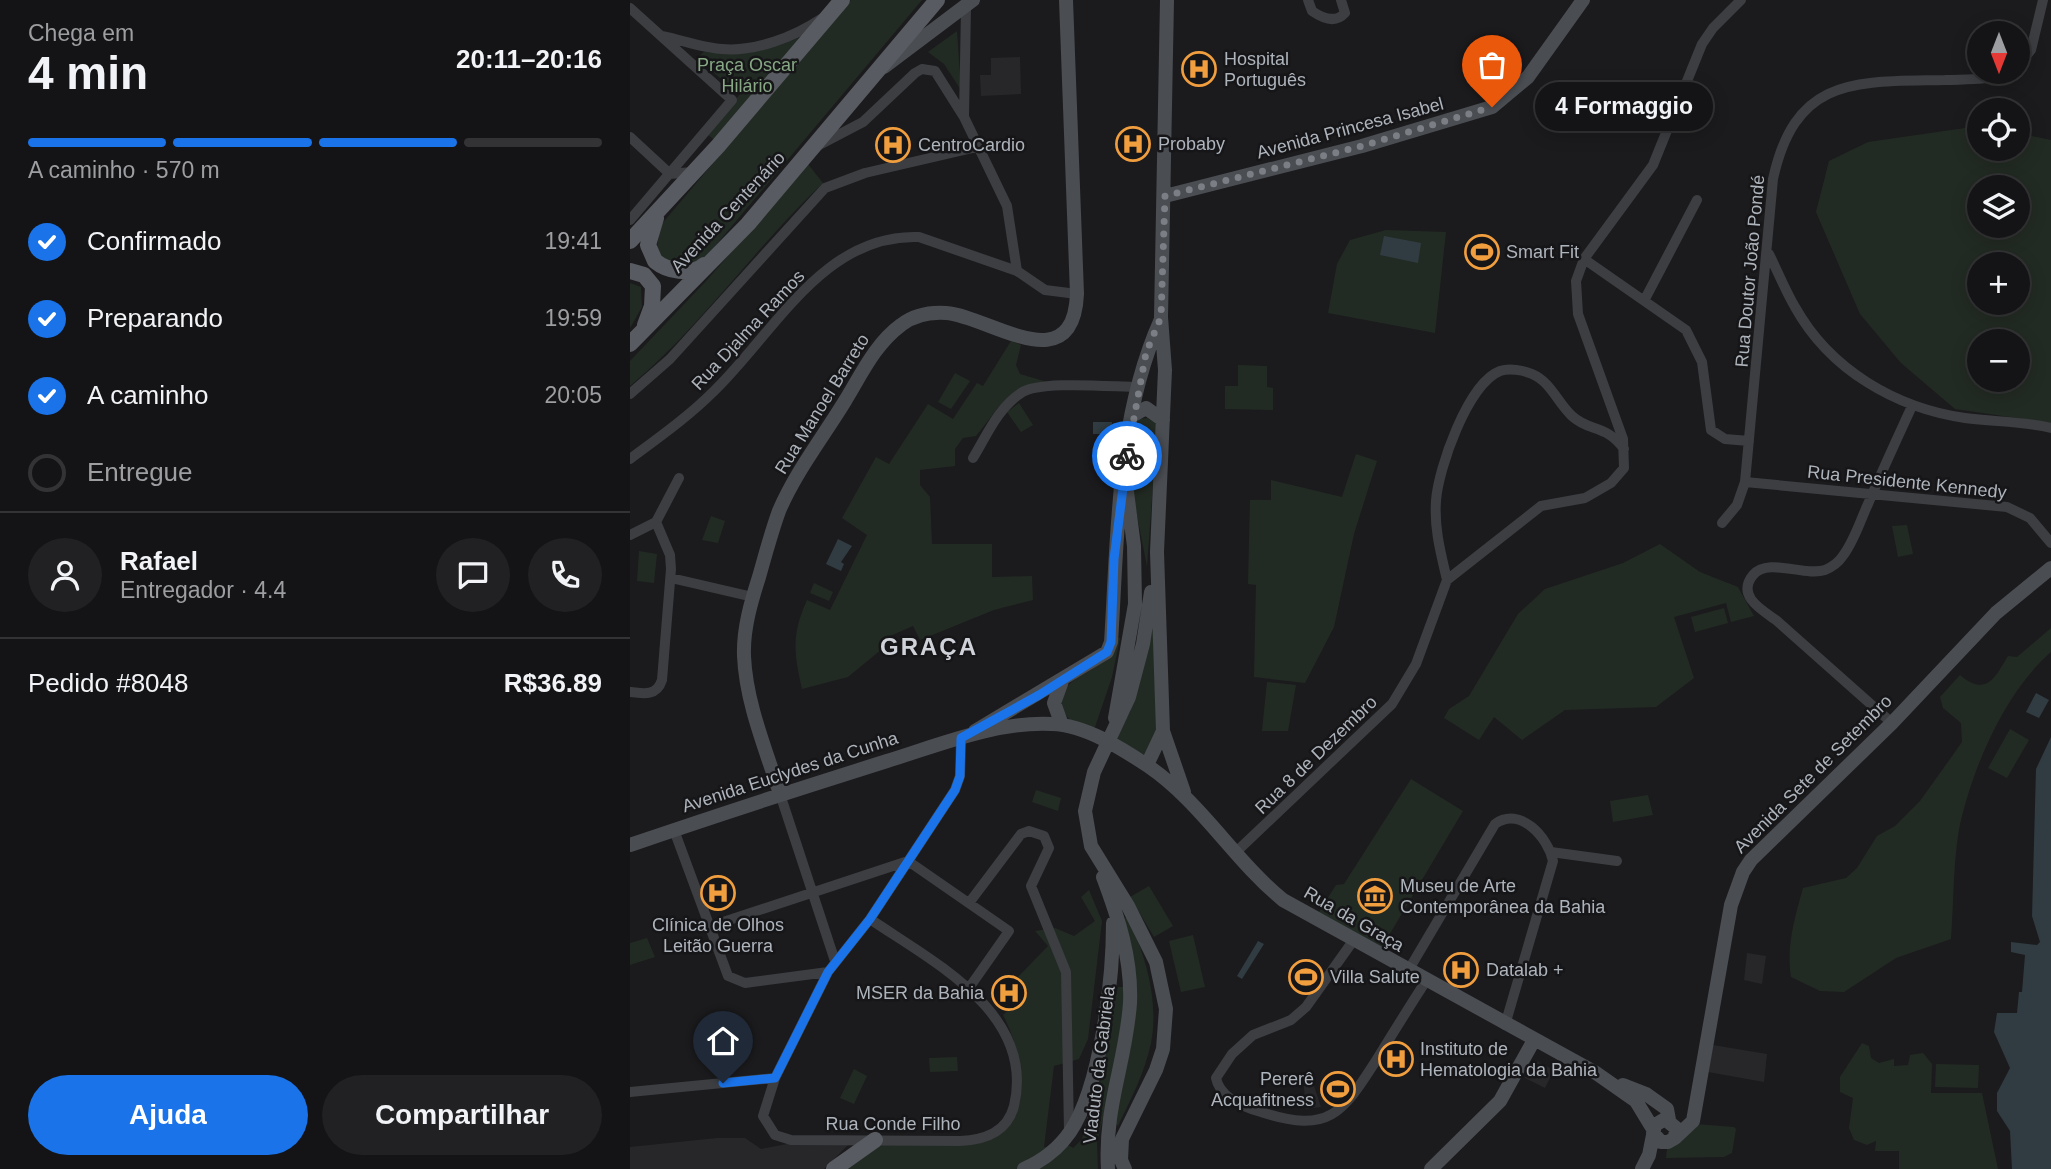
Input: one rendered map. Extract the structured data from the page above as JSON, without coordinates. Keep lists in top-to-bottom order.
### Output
{
  "streets": {
    "main road": [
      "Avenida Princesa Isabel",
      "Avenida Centenário",
      "Rua Manoel Barreto",
      "Avenida Euclydes da Cunha",
      "Avenida Sete de Setembro",
      "Rua da Graça",
      "Viaduto da Gabriela"
    ],
    "street": [
      "Rua Doutor João Pondé",
      "Rua Djalma Ramos",
      "Rua Presidente Kennedy",
      "Rua 8 de Dezembro",
      "Rua Conde Filho"
    ]
  },
  "crossings": [
    ["Rua Doutor João Pondé", "Rua Presidente Kennedy"],
    ["Rua Djalma Ramos", "Rua Manoel Barreto"],
    ["Rua Manoel Barreto", "Avenida Euclydes da Cunha"],
    ["Rua 8 de Dezembro", "Rua da Graça"],
    ["Avenida Euclydes da Cunha", "Rua da Graça"],
    ["Avenida Sete de Setembro", "Rua da Graça"]
  ],
  "districts": ["GRAÇA"],
  "parks": ["Praça Oscar Hilário"],
  "places": {
    "hospital": [
      "Hospital Português",
      "Probaby",
      "CentroCardio",
      "Clínica de Olhos Leitão Guerra",
      "Datalab +",
      "MSER da Bahia",
      "Instituto de Hematologia da Bahia"
    ],
    "other": ["4 Formaggio"],
    "sports": ["Smart Fit", "Villa Salute", "Pererê Acquafitness"],
    "museum": ["Museu de Arte Contemporânea da Bahia"]
  },
  "north": "bottom",
  "page": {
    "heading": ["4 min", "Chega em", "20:11–20:16"],
    "panel": [
      "Rafael",
      "Entregador · 4.4",
      "Pedido #8048",
      "R$36.89"
    ],
    "map_buttons": ["+", "−"],
    "bubble": "4 Formaggio",
    "bar": "A caminho · 570 m",
    "list": [
      ["Confirmado", "19:41"],
      ["Preparando", "19:59"],
      ["A caminho", "20:05"],
      "Entregue"
    ],
    "buttons": ["Ajuda", "Compartilhar"]
  }
}
